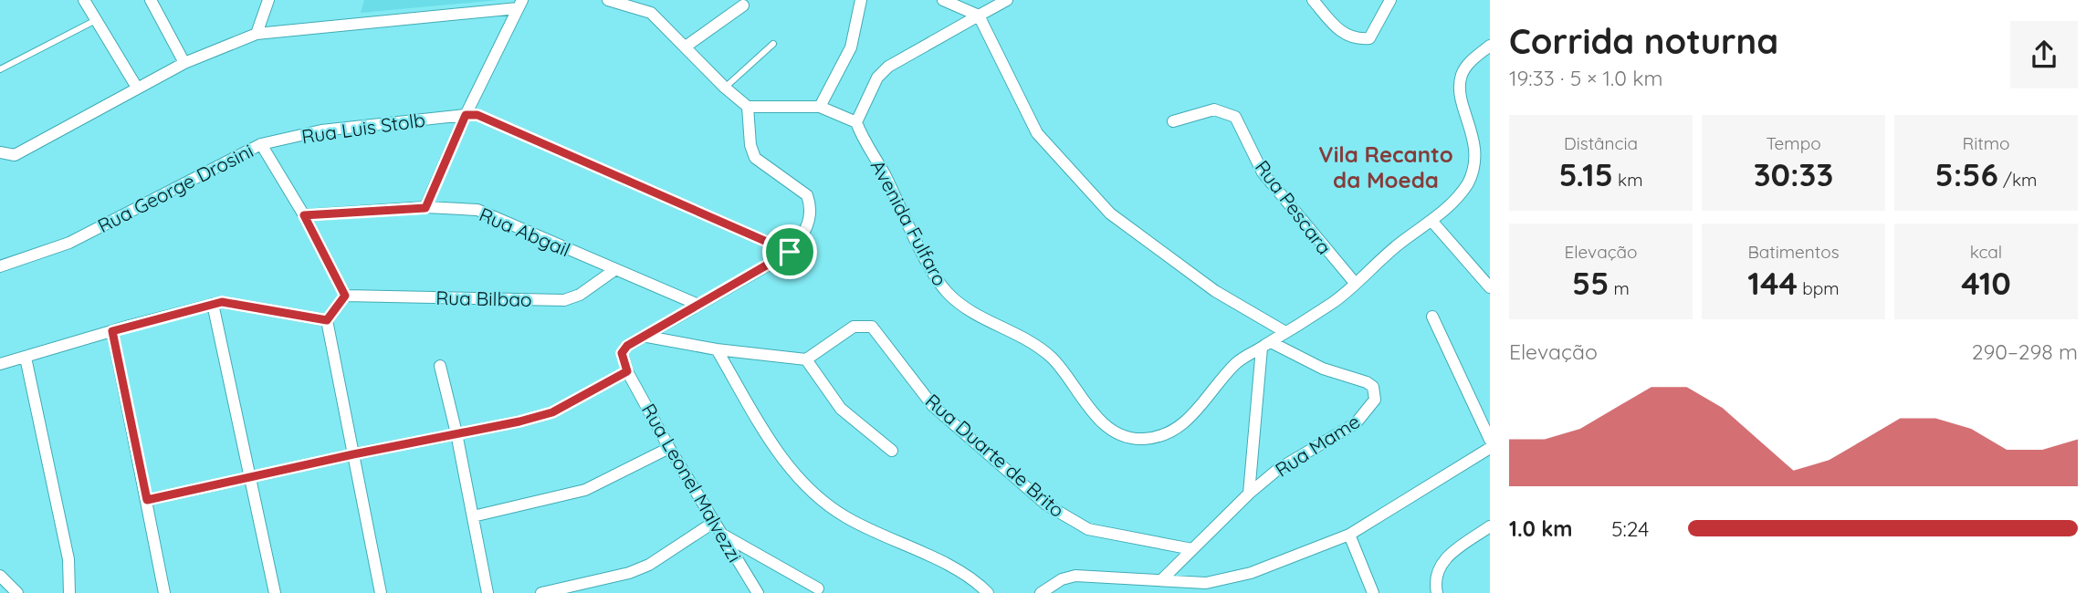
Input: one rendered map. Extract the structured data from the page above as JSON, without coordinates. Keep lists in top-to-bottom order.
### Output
{
  "streets": {
    "street": [
      "Rua Luis Stolb",
      "Rua George Drosini",
      "Rua Pescara",
      "Avenida Fulfaro",
      "Rua Abgail",
      "Rua Bilbao",
      "Rua Mame",
      "Rua Duarte de Brito",
      "Rua Leonel Malvezzi"
    ]
  },
  "crossings": [
    ["Rua Luis Stolb", "Rua George Drosini"],
    ["Rua George Drosini", "Rua Abgail"],
    ["Rua George Drosini", "Rua Bilbao"],
    ["Rua Pescara", "Avenida Fulfaro"],
    ["Avenida Fulfaro", "Rua Mame"],
    ["Rua Abgail", "Rua Bilbao"]
  ],
  "districts": ["Vila Recanto da Moeda"],
  "page": {
    "heading": ["Corrida noturna", "19:33 · 5 × 1.0 km"],
    "stats": [
      ["Distância", "5.15 km"],
      ["Tempo", "30:33"],
      ["Ritmo", "5:56 /km"],
      ["Elevação", "55 m"],
      ["Batimentos", "144 bpm"],
      ["kcal", "410"]
    ],
    "chart": ["Elevação", "290–298 m"],
    "list": [
      {
        "name": "1.0 km",
        "note": "5:24"
      }
    ]
  }
}
